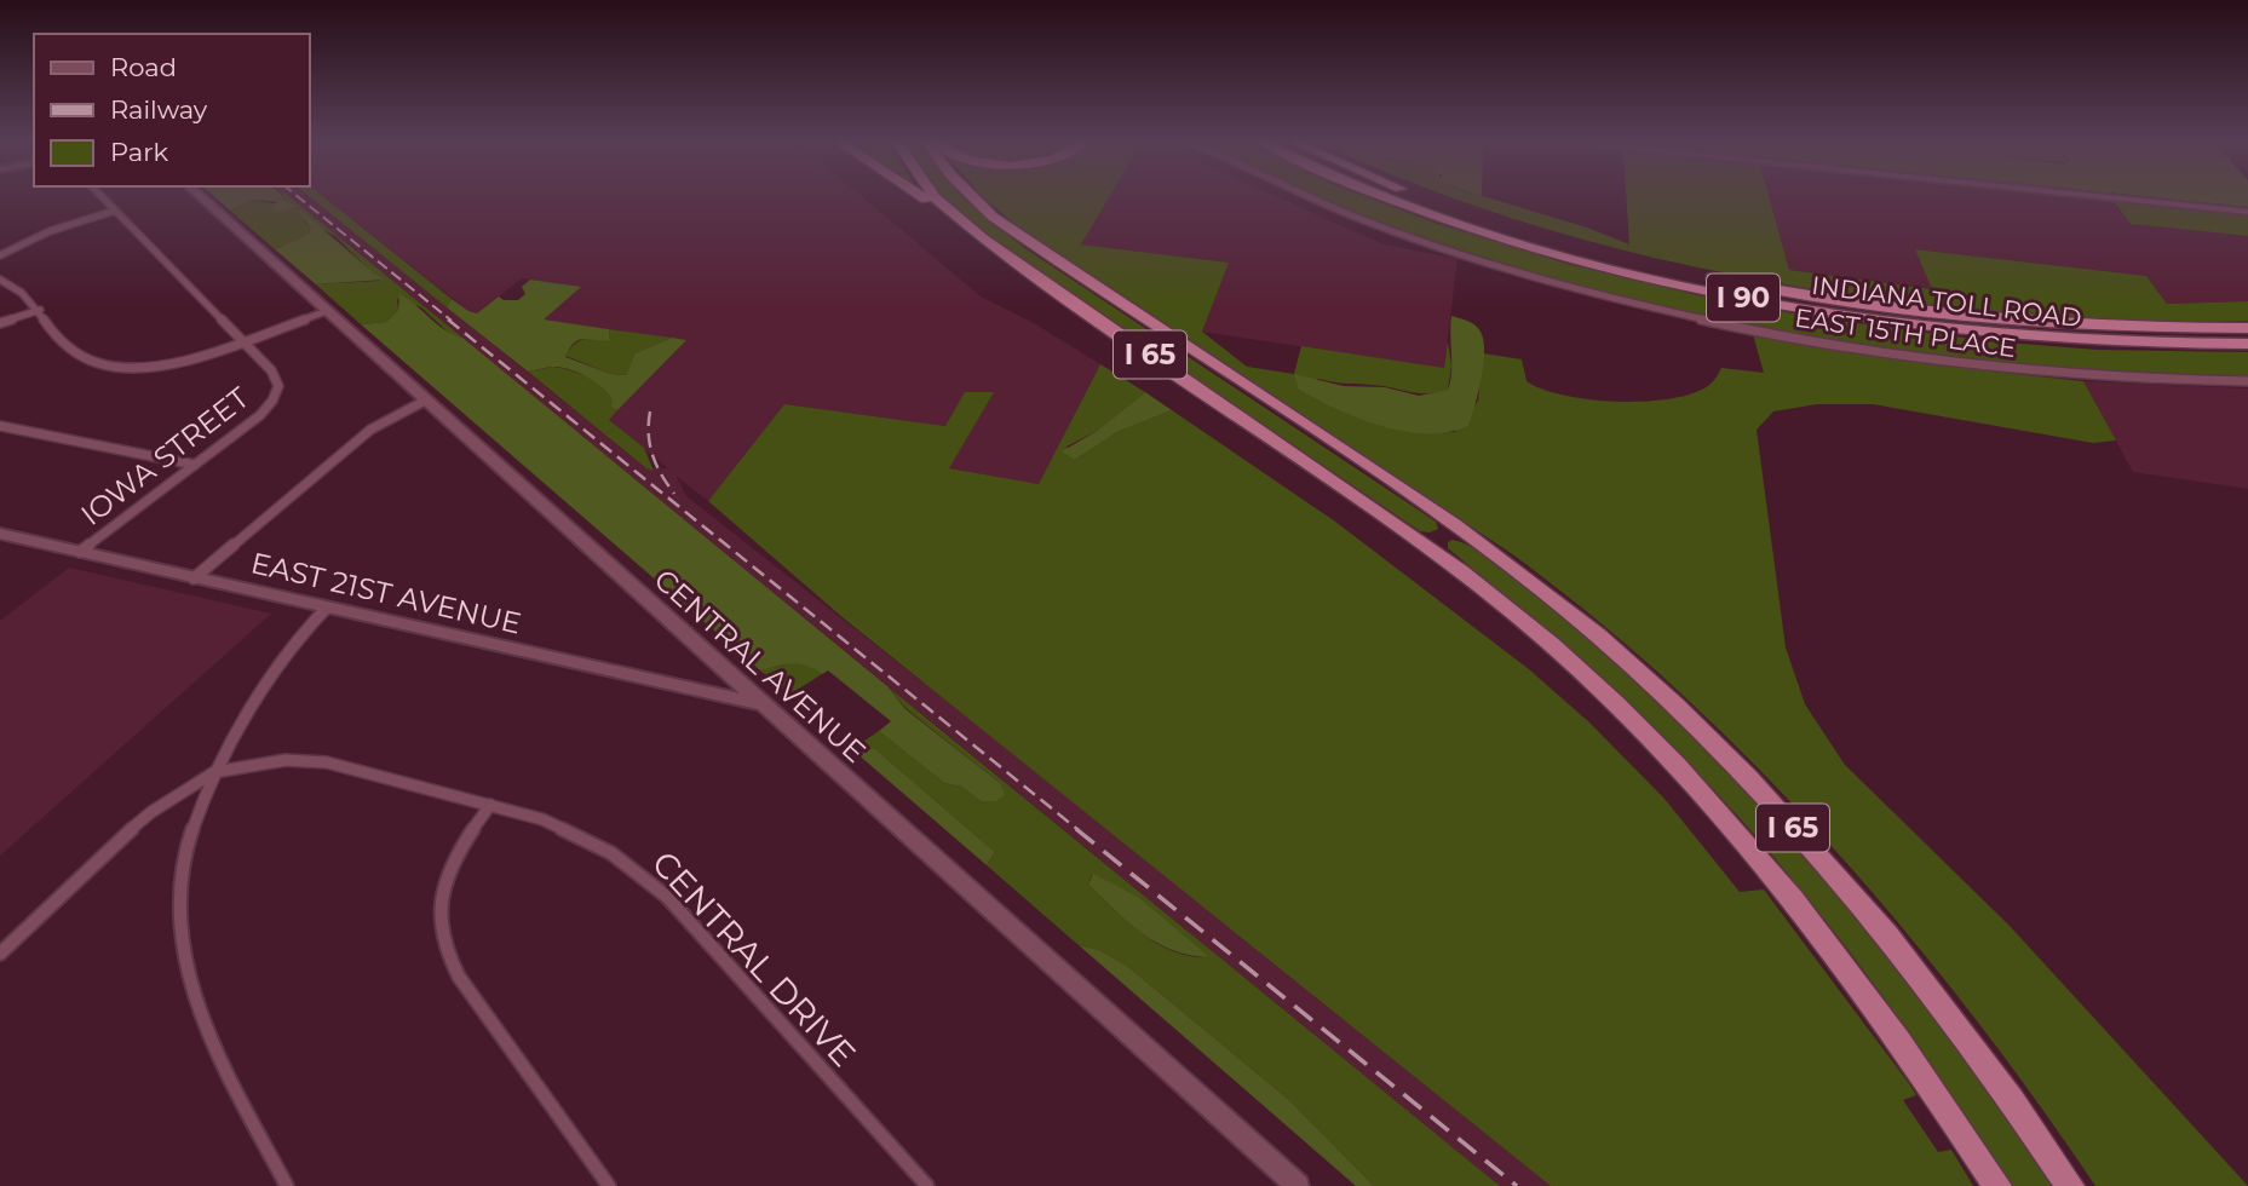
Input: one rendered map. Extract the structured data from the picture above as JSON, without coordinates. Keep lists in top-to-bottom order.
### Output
{
  "streets": {
    "highway": ["I 90", "INDIANA TOLL ROAD", "I 65"],
    "main road": ["EAST 21ST AVENUE", "CENTRAL AVENUE"],
    "street": ["EAST 15TH PLACE", "IOWA STREET", "CENTRAL DRIVE"]
  },
  "crossings": [
    ["IOWA STREET", "EAST 21ST AVENUE"],
    ["EAST 21ST AVENUE", "CENTRAL AVENUE"]
  ],
  "legend": ["Road", "Railway", "Park"]
}
